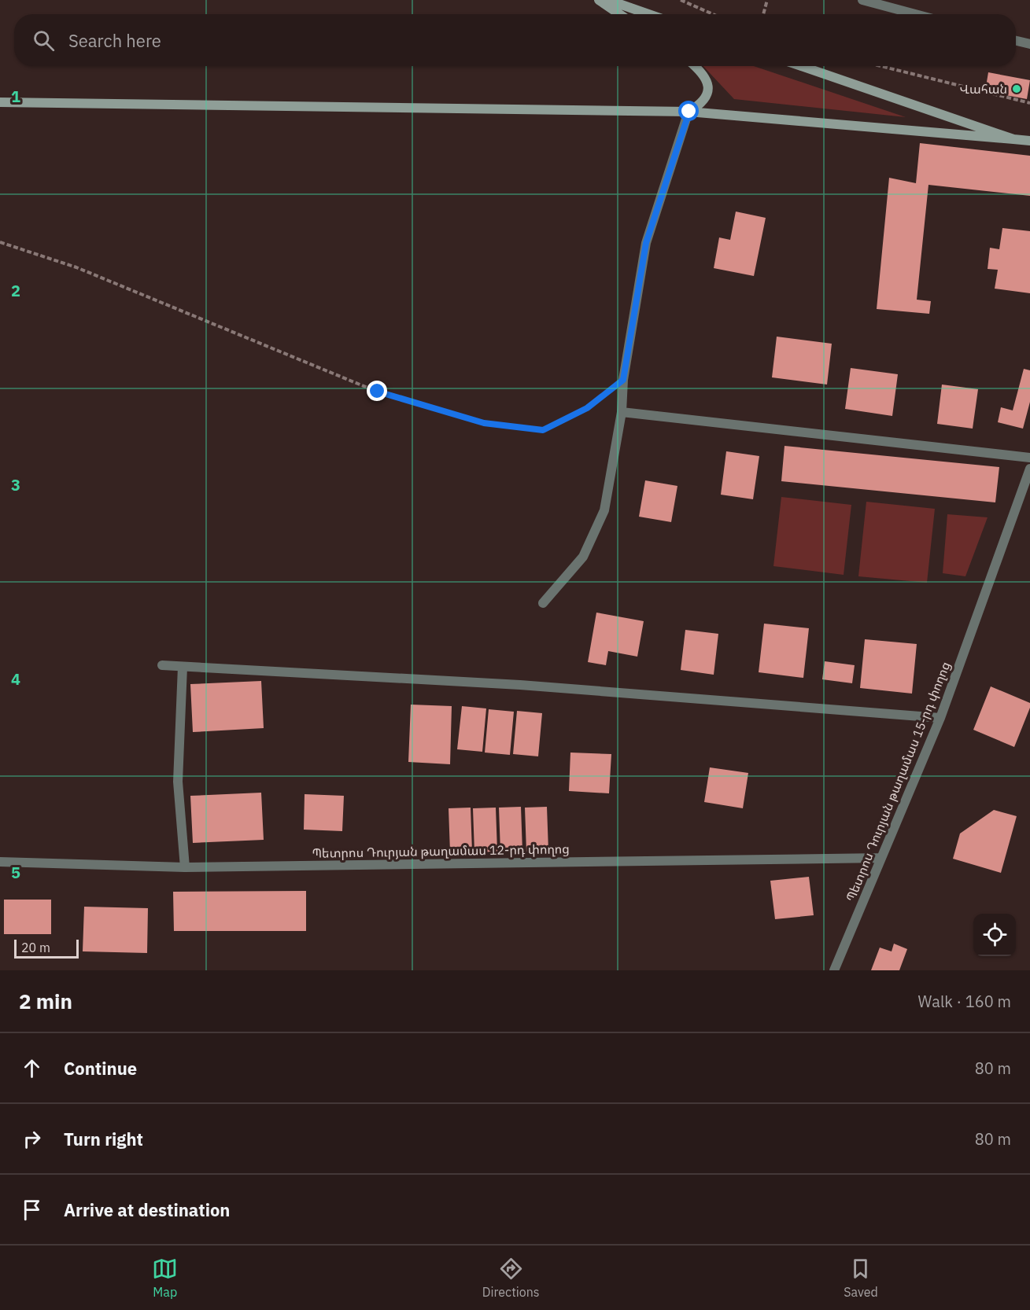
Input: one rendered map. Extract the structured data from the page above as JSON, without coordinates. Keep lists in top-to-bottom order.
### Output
{
  "streets": {
    "street": ["Պետրոս Դուրյան թաղամաս 15-րդ փողոց", "Պետրոս Դուրյան թաղամաս 12-րդ փողոց"]
  },
  "crossings": [
    ["Պետրոս Դուրյան թաղամաս 15-րդ փողոց", "Պետրոս Դուրյան թաղամաս 12-րդ փողոց"]
  ],
  "places": ["Վահան"],
  "scale_bar": "20 m",
  "page": {
    "search": "Search here",
    "scale": "20 m",
    "heading": ["2 min", "Walk · 160 m"],
    "list": [
      ["Continue", "80 m"],
      ["Turn right", "80 m"],
      "Arrive at destination"
    ],
    "nav": ["Map", "Directions", "Saved"]
  },
  "grid": {
    "rows": [
      "1",
      "2",
      "3",
      "4",
      "5"
    ]
  }
}
